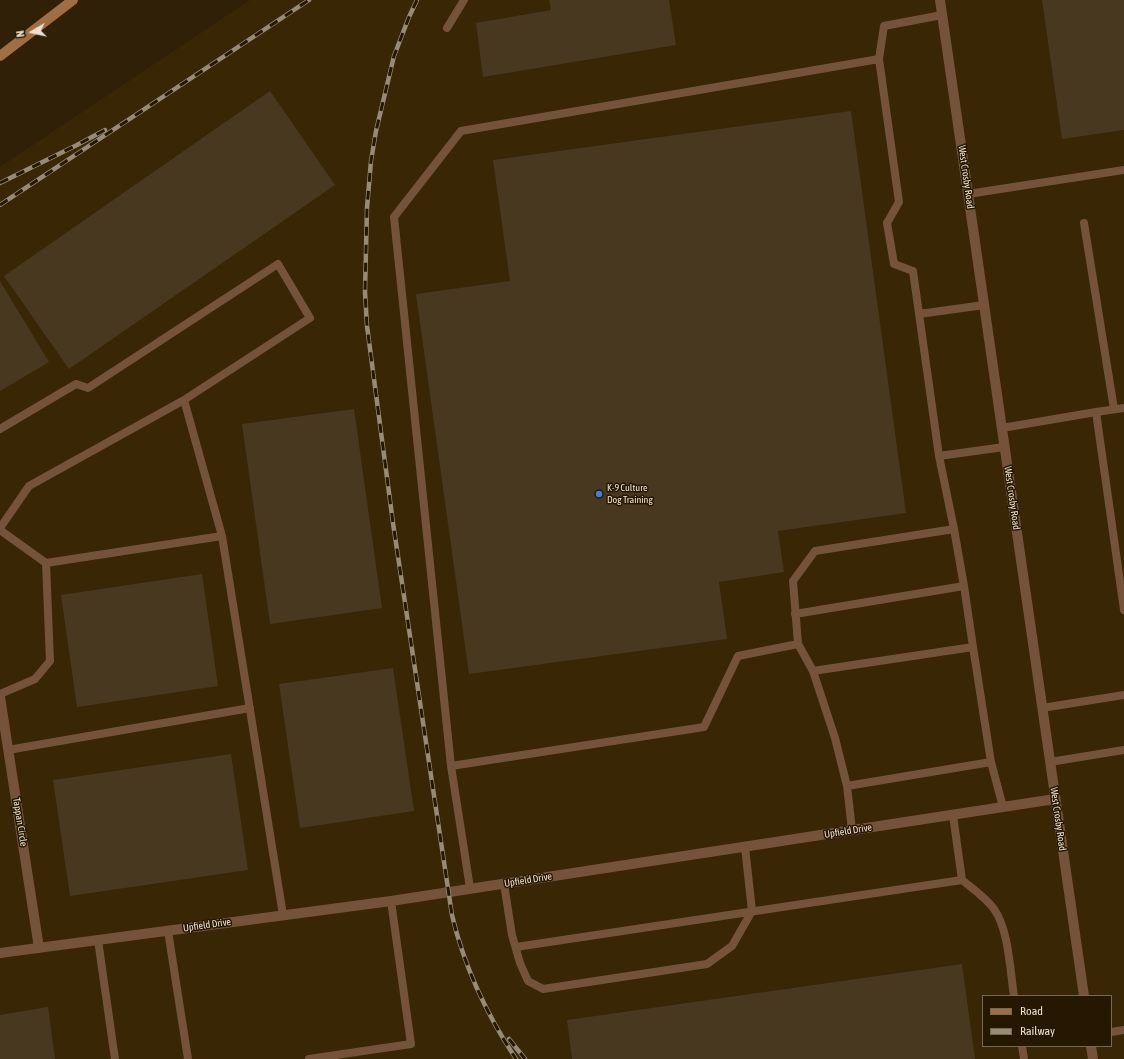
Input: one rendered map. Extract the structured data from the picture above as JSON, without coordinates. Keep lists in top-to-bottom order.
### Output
{
  "streets": {
    "street": ["West Crosby Road", "Tappan Circle", "Upfield Drive"]
  },
  "crossings": [
    ["West Crosby Road", "Upfield Drive"],
    ["Tappan Circle", "Upfield Drive"]
  ],
  "places": ["K-9 Culture Dog Training"],
  "legend": ["Road", "Railway"],
  "north": "left"
}
